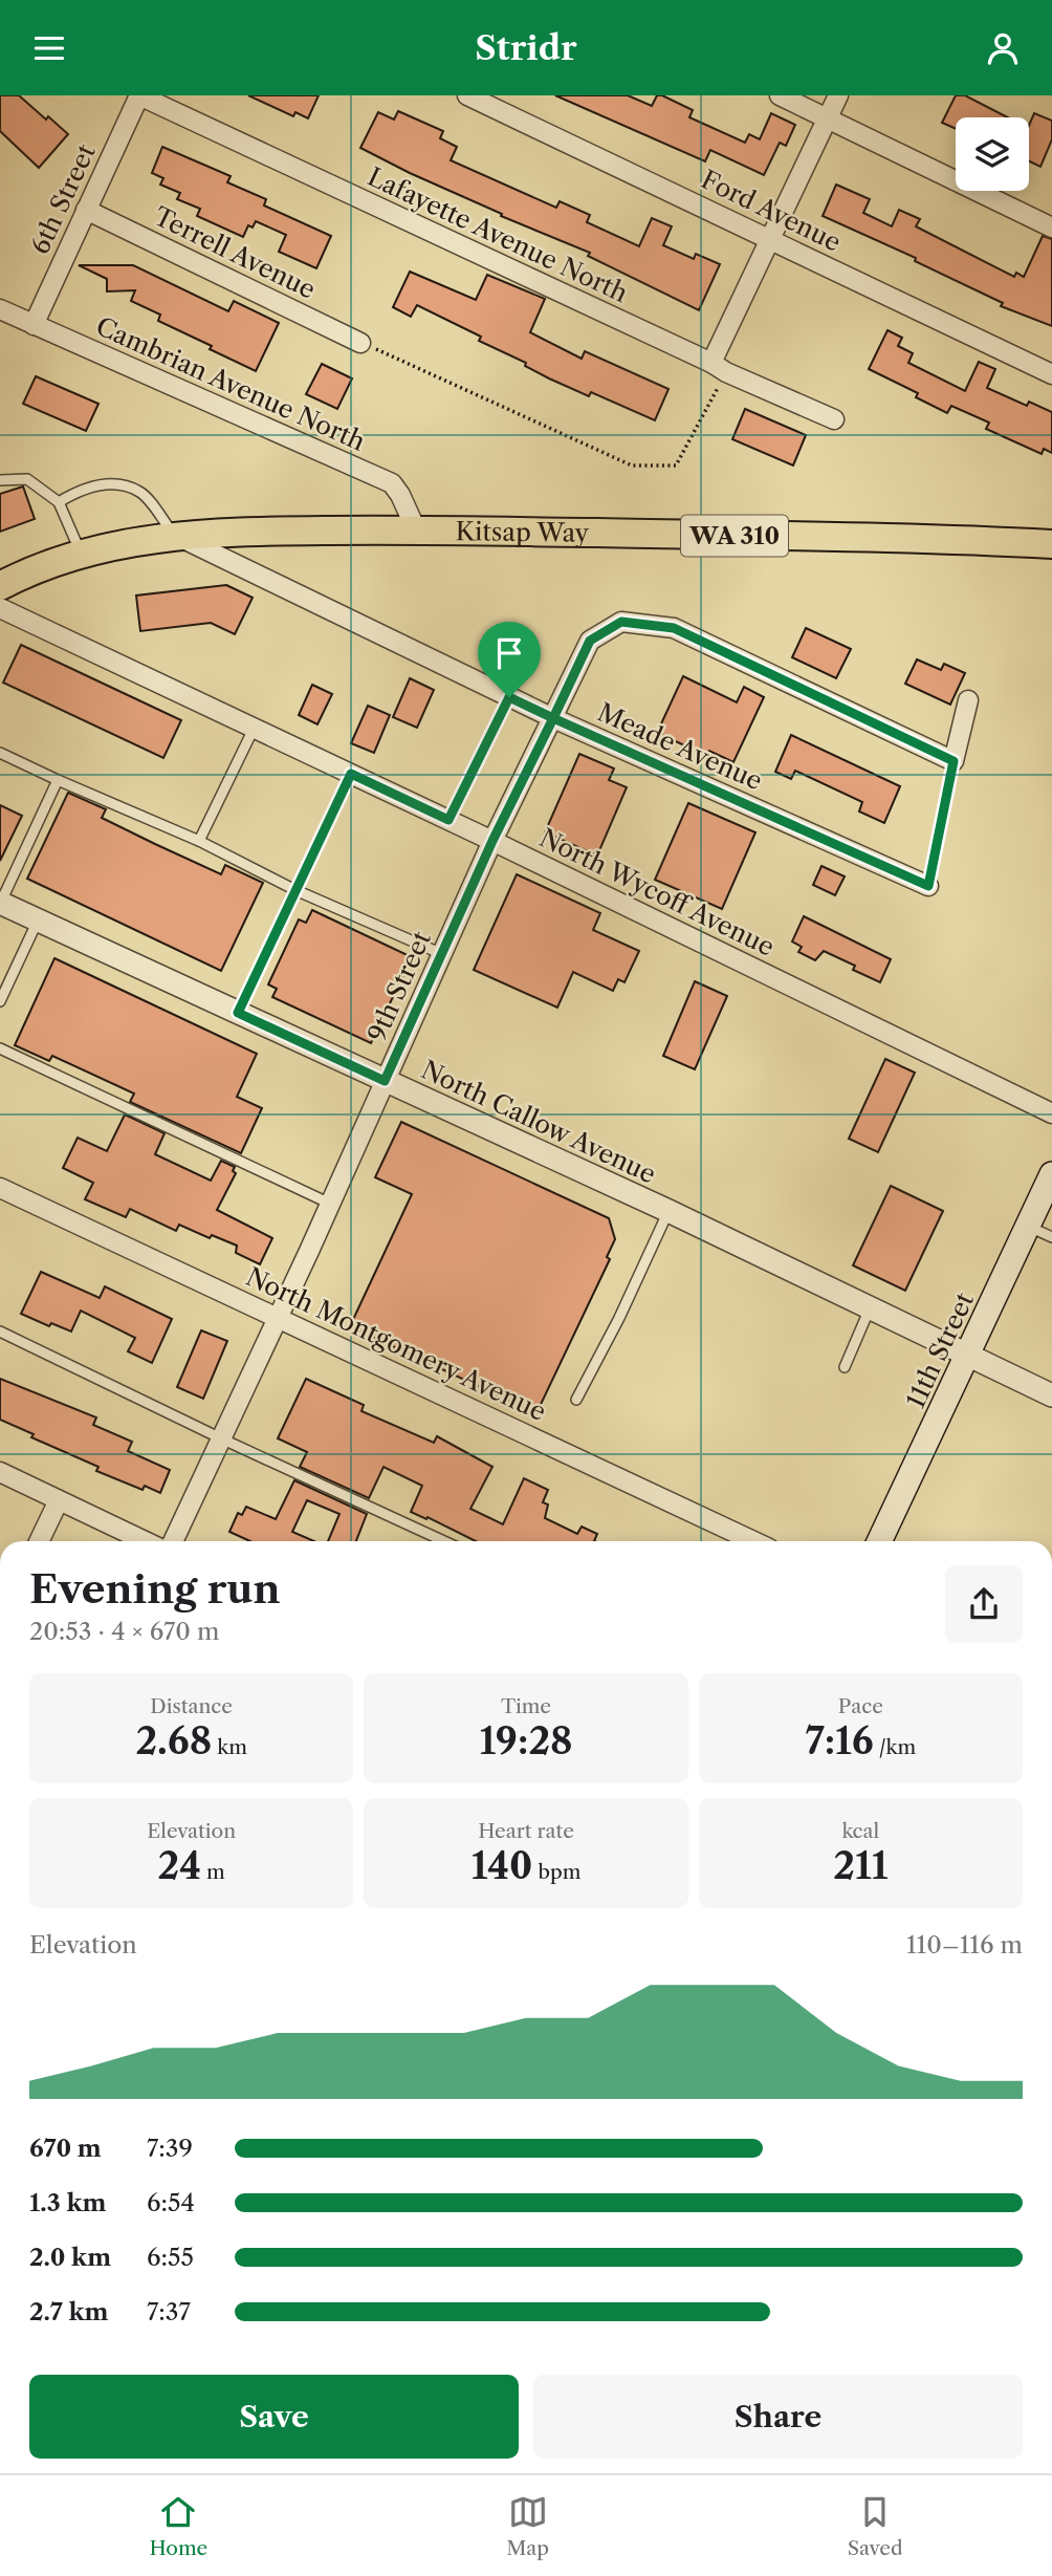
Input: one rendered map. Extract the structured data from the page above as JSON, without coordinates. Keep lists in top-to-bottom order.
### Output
{
  "streets": {
    "main road": ["Kitsap Way", "WA 310", "11th Street"],
    "street": [
      "6th Street",
      "Ford Avenue",
      "Lafayette Avenue North",
      "Terrell Avenue",
      "Cambrian Avenue North",
      "Meade Avenue",
      "North Wycoff Avenue",
      "9th Street",
      "North Callow Avenue",
      "North Montgomery Avenue"
    ]
  },
  "crossings": [
    ["6th Street", "Lafayette Avenue North"],
    ["6th Street", "Terrell Avenue"],
    ["6th Street", "Cambrian Avenue North"],
    ["Cambrian Avenue North", "Kitsap Way"],
    ["Kitsap Way", "Meade Avenue"],
    ["Meade Avenue", "9th Street"],
    ["North Wycoff Avenue", "9th Street"],
    ["9th Street", "North Callow Avenue"],
    ["9th Street", "North Montgomery Avenue"],
    ["North Callow Avenue", "11th Street"]
  ],
  "page": {
    "header": "Stridr",
    "heading": ["Evening run", "20:53 · 4 × 670 m"],
    "stats": [
      ["Distance", "2.68 km"],
      ["Time", "19:28"],
      ["Pace", "7:16 /km"],
      ["Elevation", "24 m"],
      ["Heart rate", "140 bpm"],
      ["kcal", "211"]
    ],
    "chart": ["Elevation", "110–116 m"],
    "list": [
      {
        "name": "670 m",
        "note": "7:39"
      },
      {
        "name": "1.3 km",
        "note": "6:54"
      },
      {
        "name": "2.0 km",
        "note": "6:55"
      },
      {
        "name": "2.7 km",
        "note": "7:37"
      }
    ],
    "buttons": ["Save", "Share"],
    "tabs": ["Home", "Map", "Saved"]
  }
}
